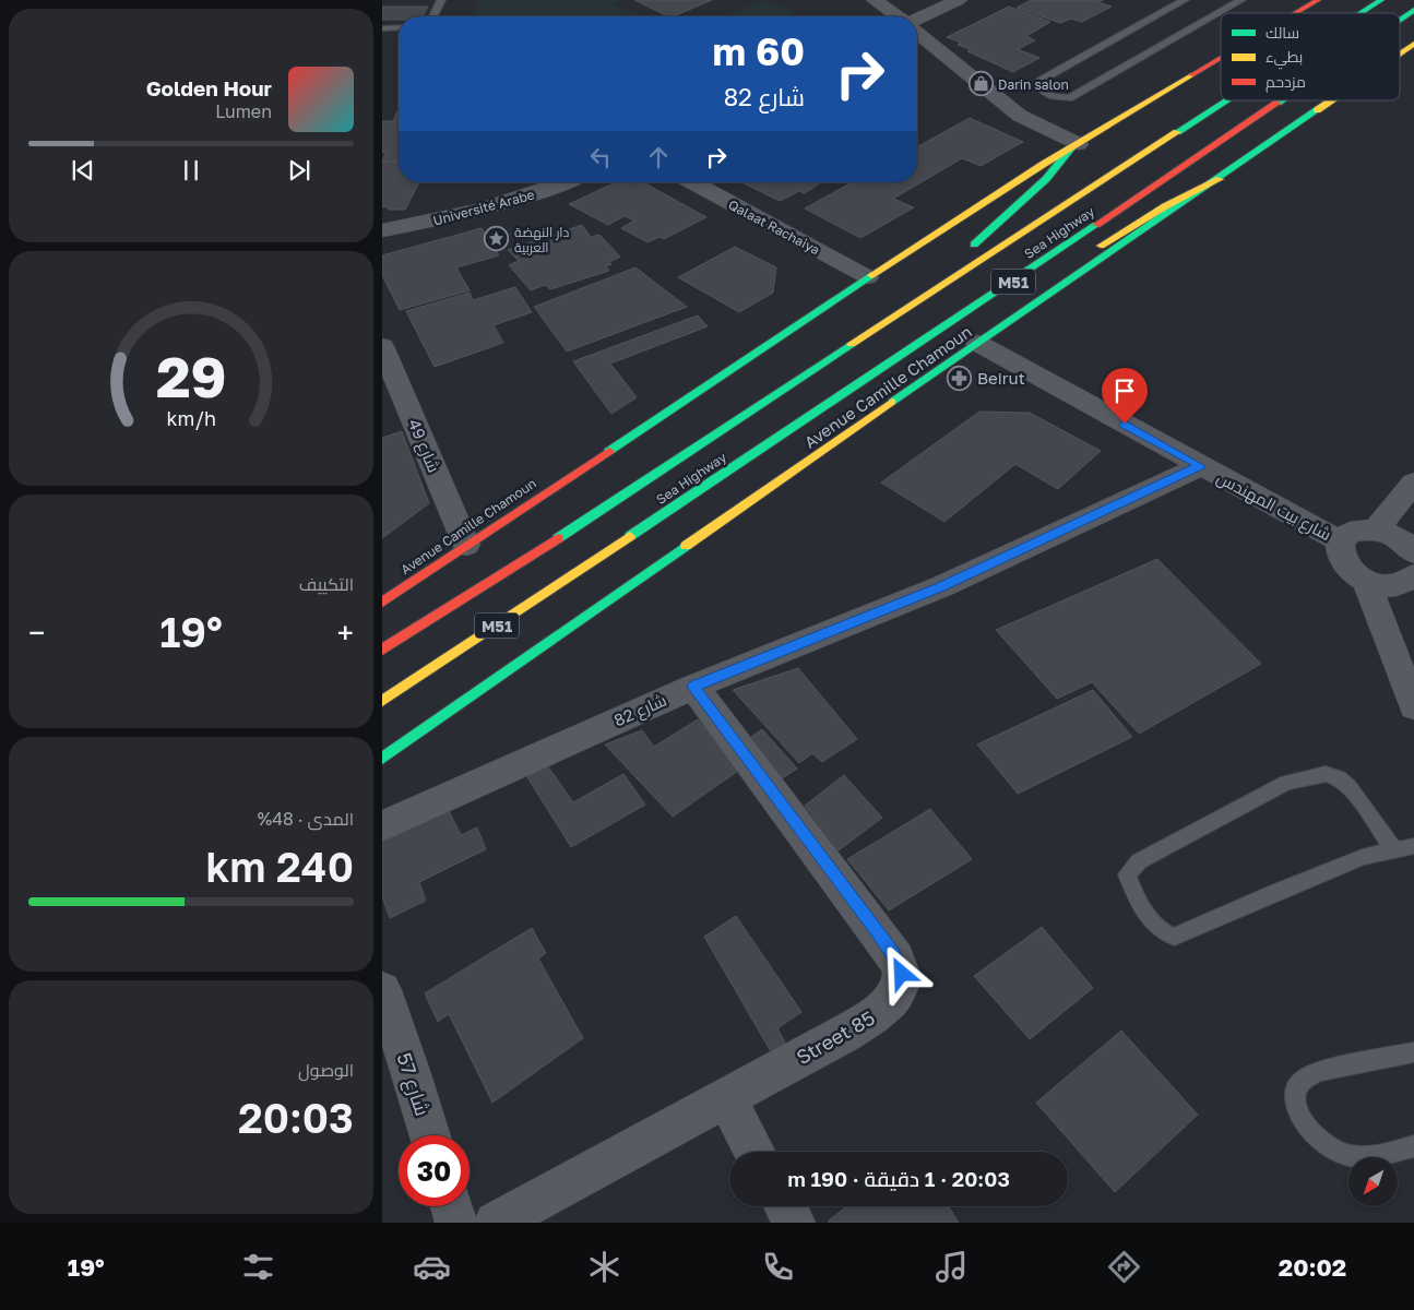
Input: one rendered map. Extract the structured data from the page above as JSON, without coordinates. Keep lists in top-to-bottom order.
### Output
{
  "streets": {
    "main road": ["Sea Highway", "M51", "Avenue Camille Chamoun"],
    "street": [
      "Université Arabe",
      "Qalaat Rachaiya",
      "شارع 49",
      "شارع بيت المهندس",
      "شارع 82",
      "Street 85",
      "شارع 57"
    ]
  },
  "crossings": [
    ["Qalaat Rachaiya", "Avenue Camille Chamoun"],
    ["Avenue Camille Chamoun", "شارع 49"],
    ["Avenue Camille Chamoun", "شارع بيت المهندس"],
    ["شارع بيت المهندس", "شارع 82"],
    ["شارع 82", "Street 85"]
  ],
  "places": {
    "shop": ["Darin salon"],
    "place": ["دار النهضة العربية"],
    "pharmacy": ["Beirut"]
  },
  "legend": ["سالك", "بطيء", "مزدحم"],
  "north": "bottom left",
  "page": {
    "turn": ["60 m", "شارع 82"],
    "song": ["Golden Hour", "Lumen"],
    "tile": [
      "التكييف",
      ["المدى · 48%", "240 km"],
      ["الوصول", "20:03"]
    ],
    "heat": ["−", "19°", "+"],
    "limit": "30",
    "trip": "20:03 · 1 دقيقة · 190 m",
    "tabs": ["20:02", "19°"],
    "gauge": ["29", "km/h"]
  }
}
